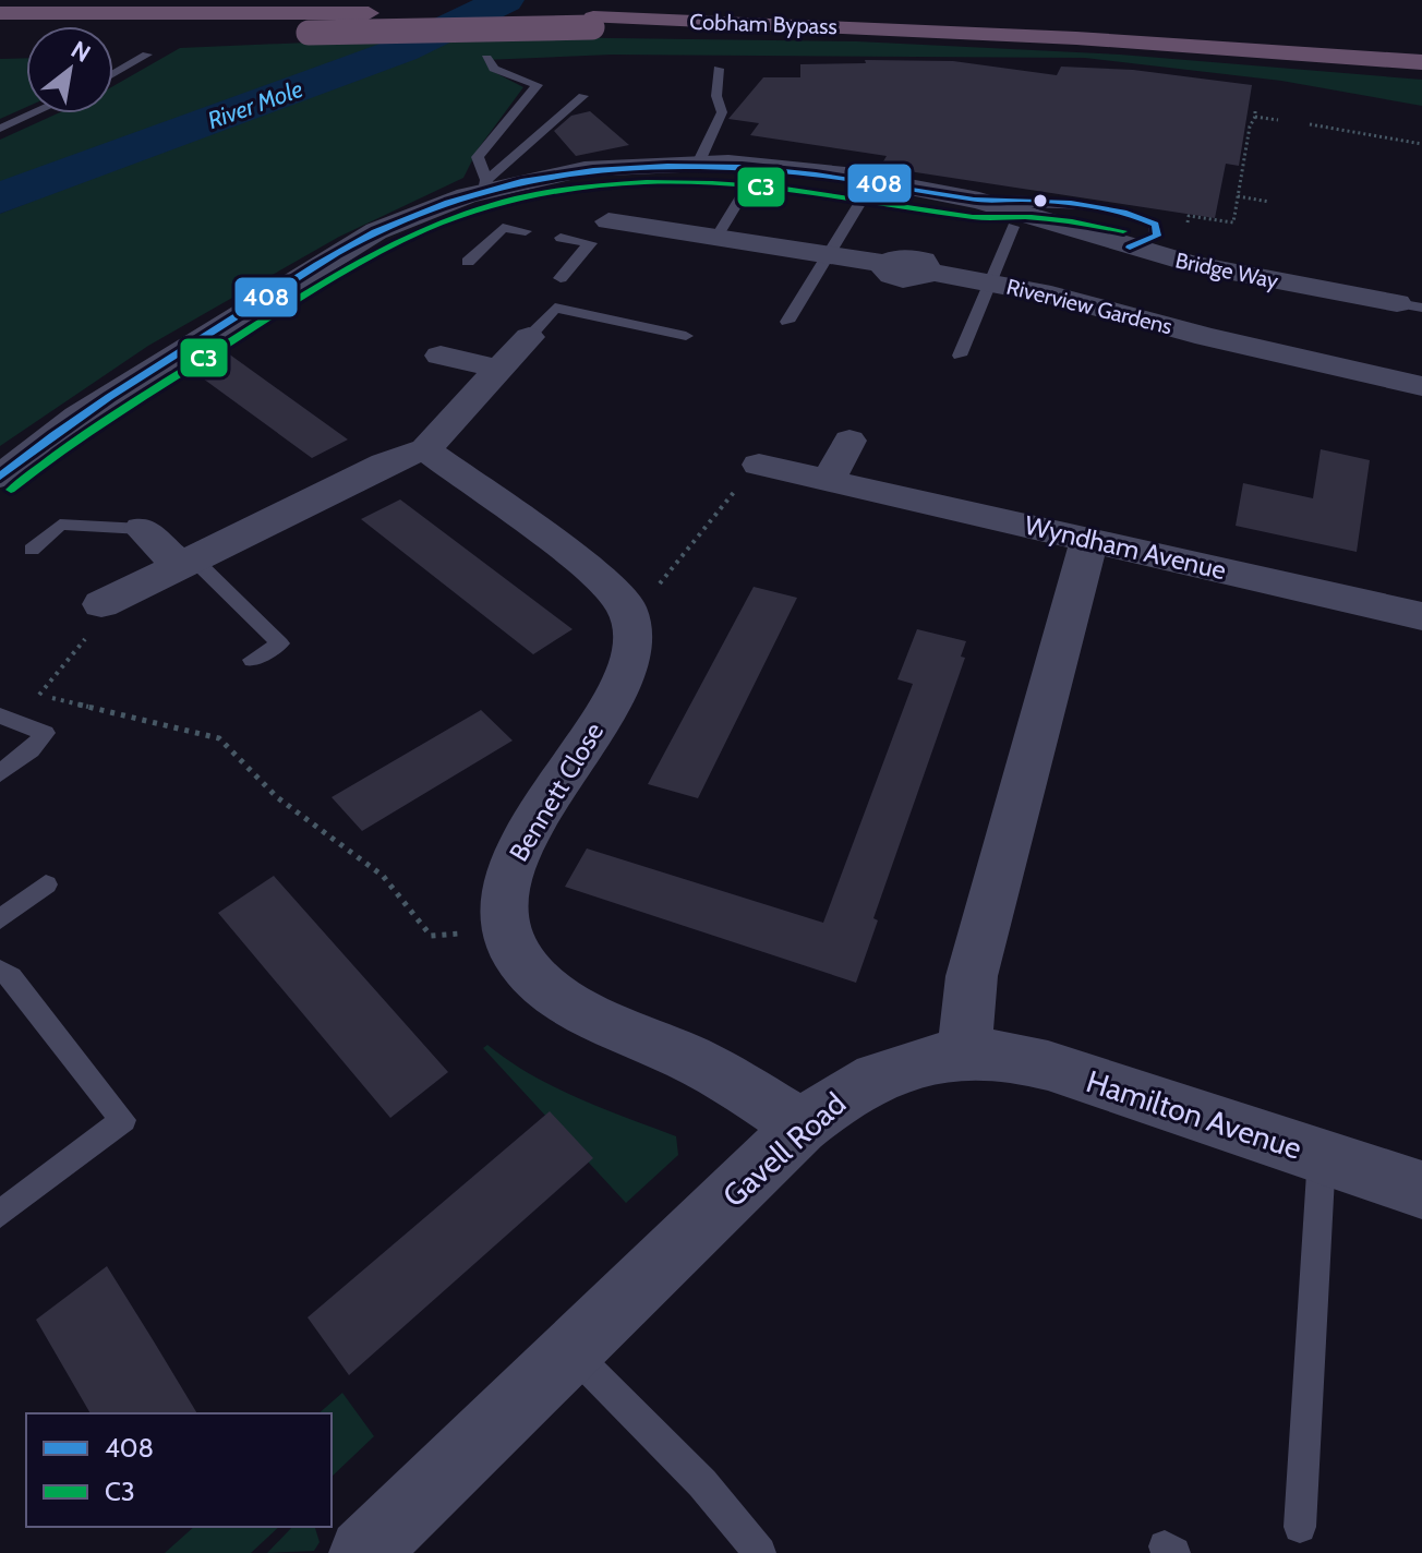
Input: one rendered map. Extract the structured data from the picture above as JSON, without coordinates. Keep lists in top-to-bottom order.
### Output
{
  "streets": {
    "highway": ["Cobham Bypass"],
    "street": [
      "Bridge Way",
      "Riverview Gardens",
      "Wyndham Avenue",
      "Bennett Close",
      "Hamilton Avenue",
      "Gavell Road"
    ]
  },
  "crossings": [
    ["Bridge Way", "Riverview Gardens"],
    ["Bennett Close", "Gavell Road"],
    ["Hamilton Avenue", "Gavell Road"]
  ],
  "water": ["River Mole"],
  "lines": ["transit line 408", "transit line C3"],
  "legend": ["408", "C3"],
  "north": "top right"
}
